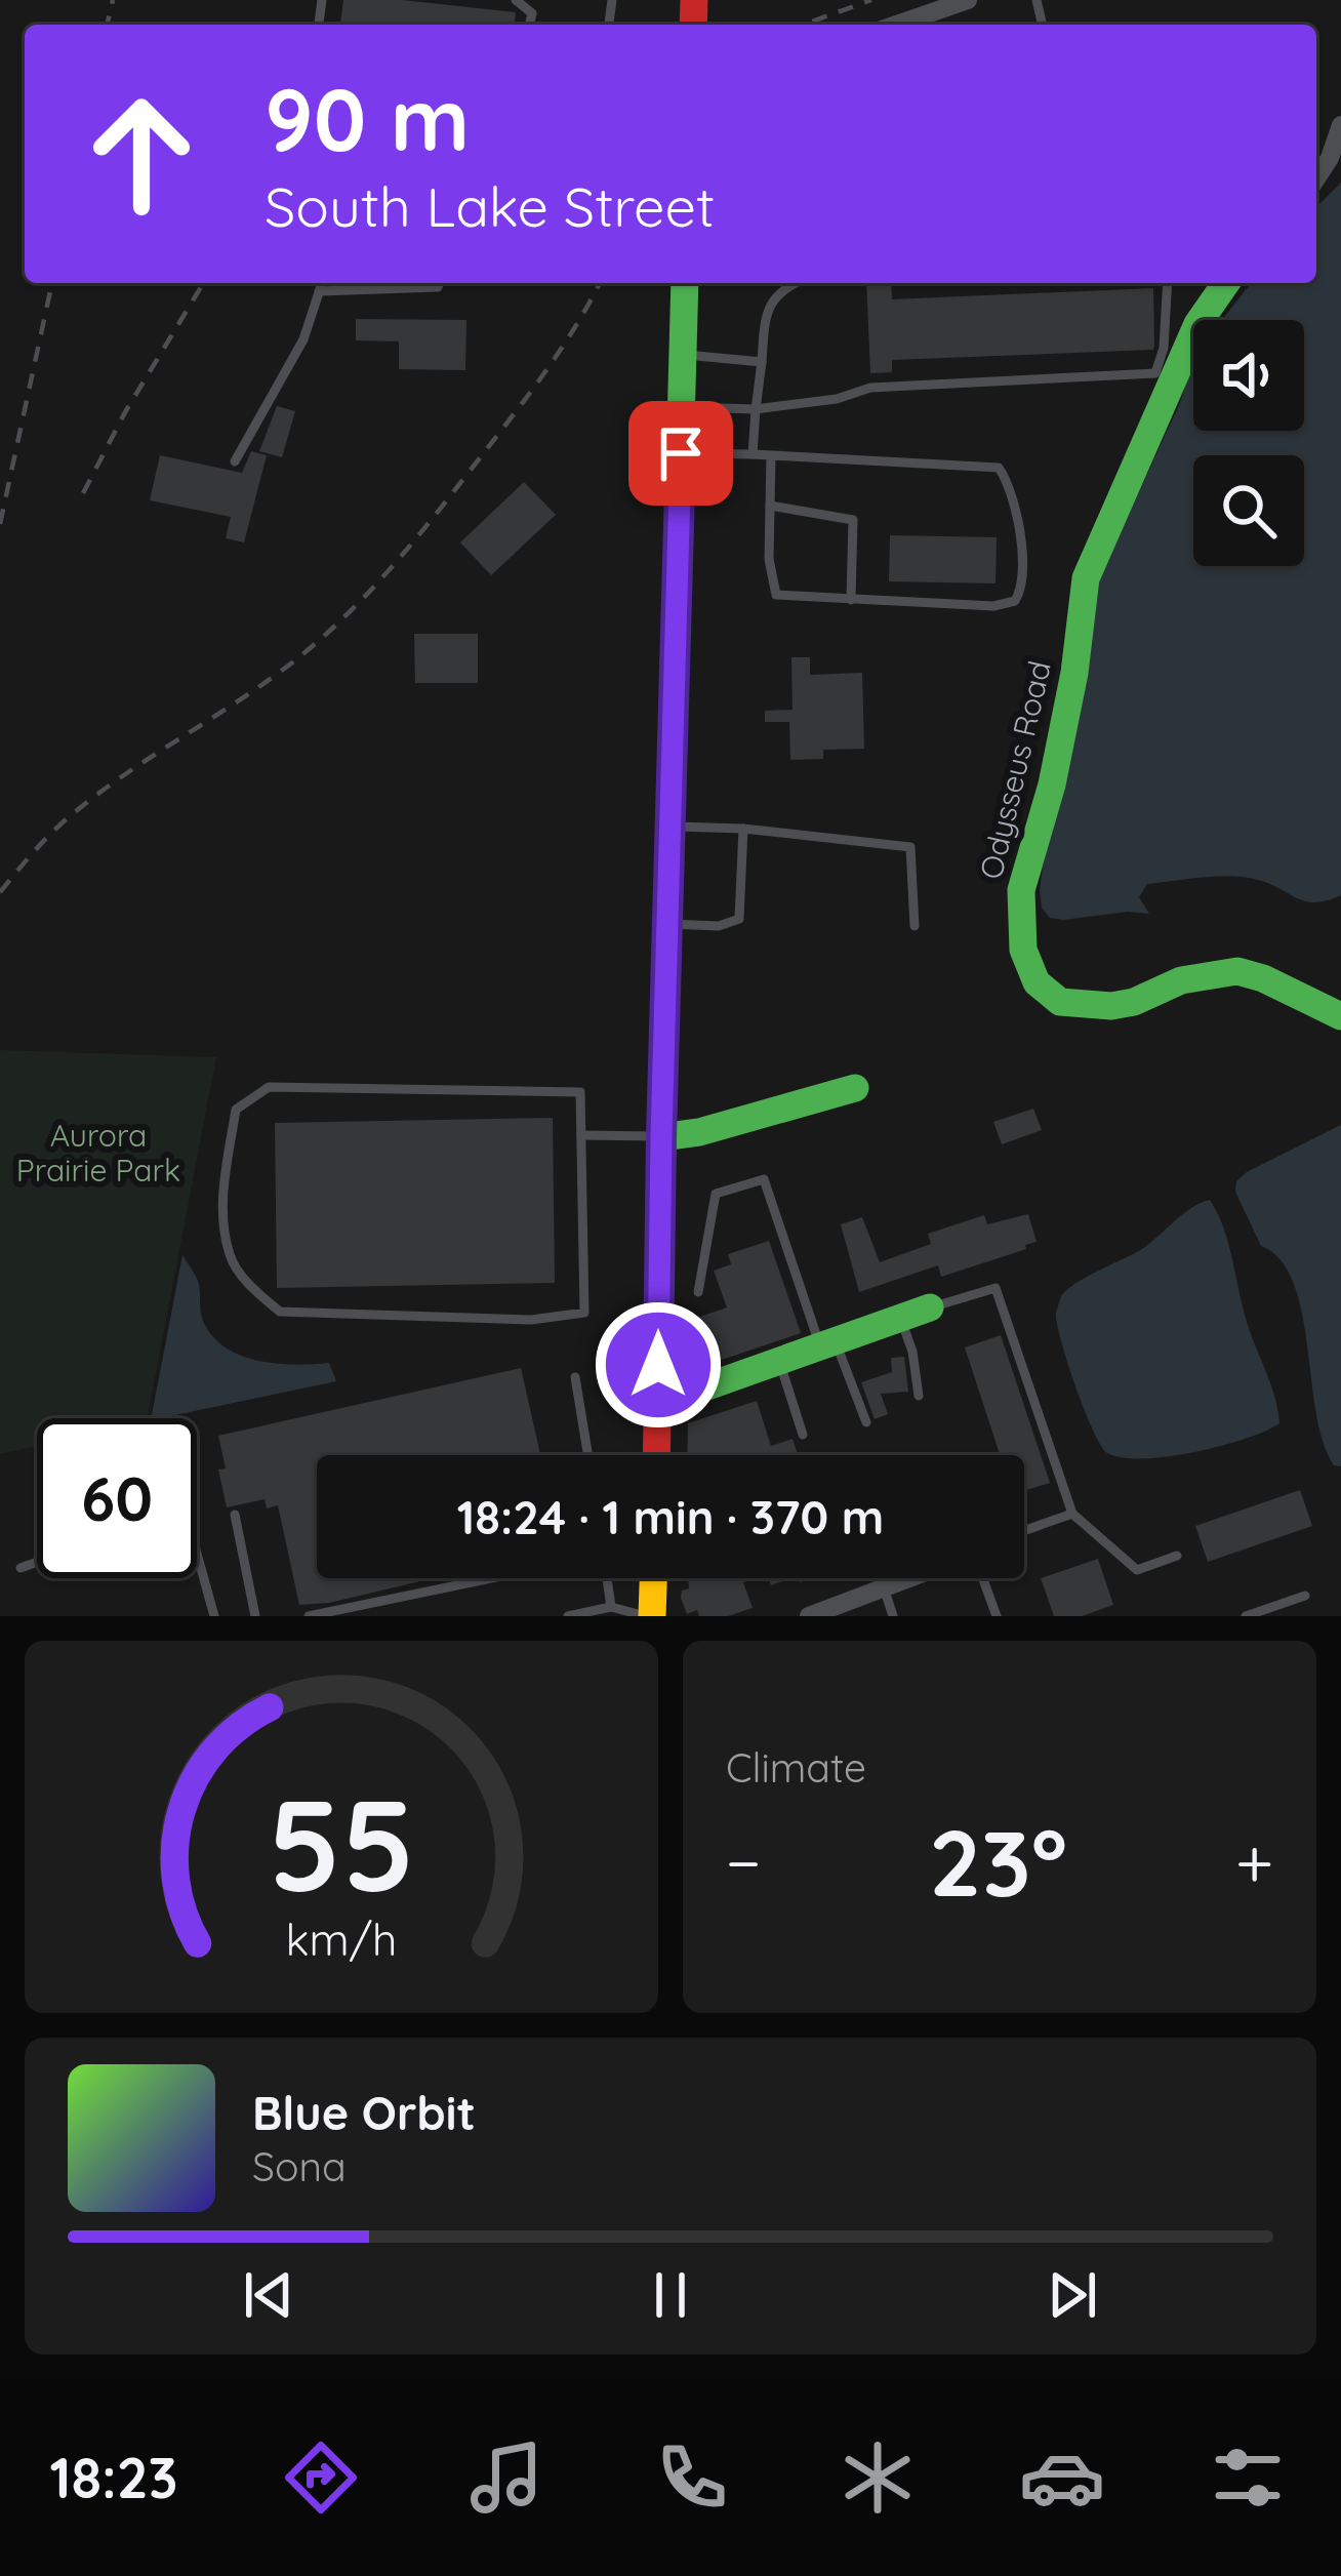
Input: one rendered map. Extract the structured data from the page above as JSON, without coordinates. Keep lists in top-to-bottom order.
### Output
{
  "streets": {
    "street": ["Odysseus Road"]
  },
  "parks": ["Aurora Prairie Park"],
  "page": {
    "turn": ["90 m", "South Lake Street"],
    "limit": "60",
    "trip": "18:24 · 1 min · 370 m",
    "tile": "Climate",
    "heat": ["−", "23°", "+"],
    "song": ["Blue Orbit", "Sona"],
    "tabs": "18:23",
    "gauge": ["55", "km/h"]
  }
}
